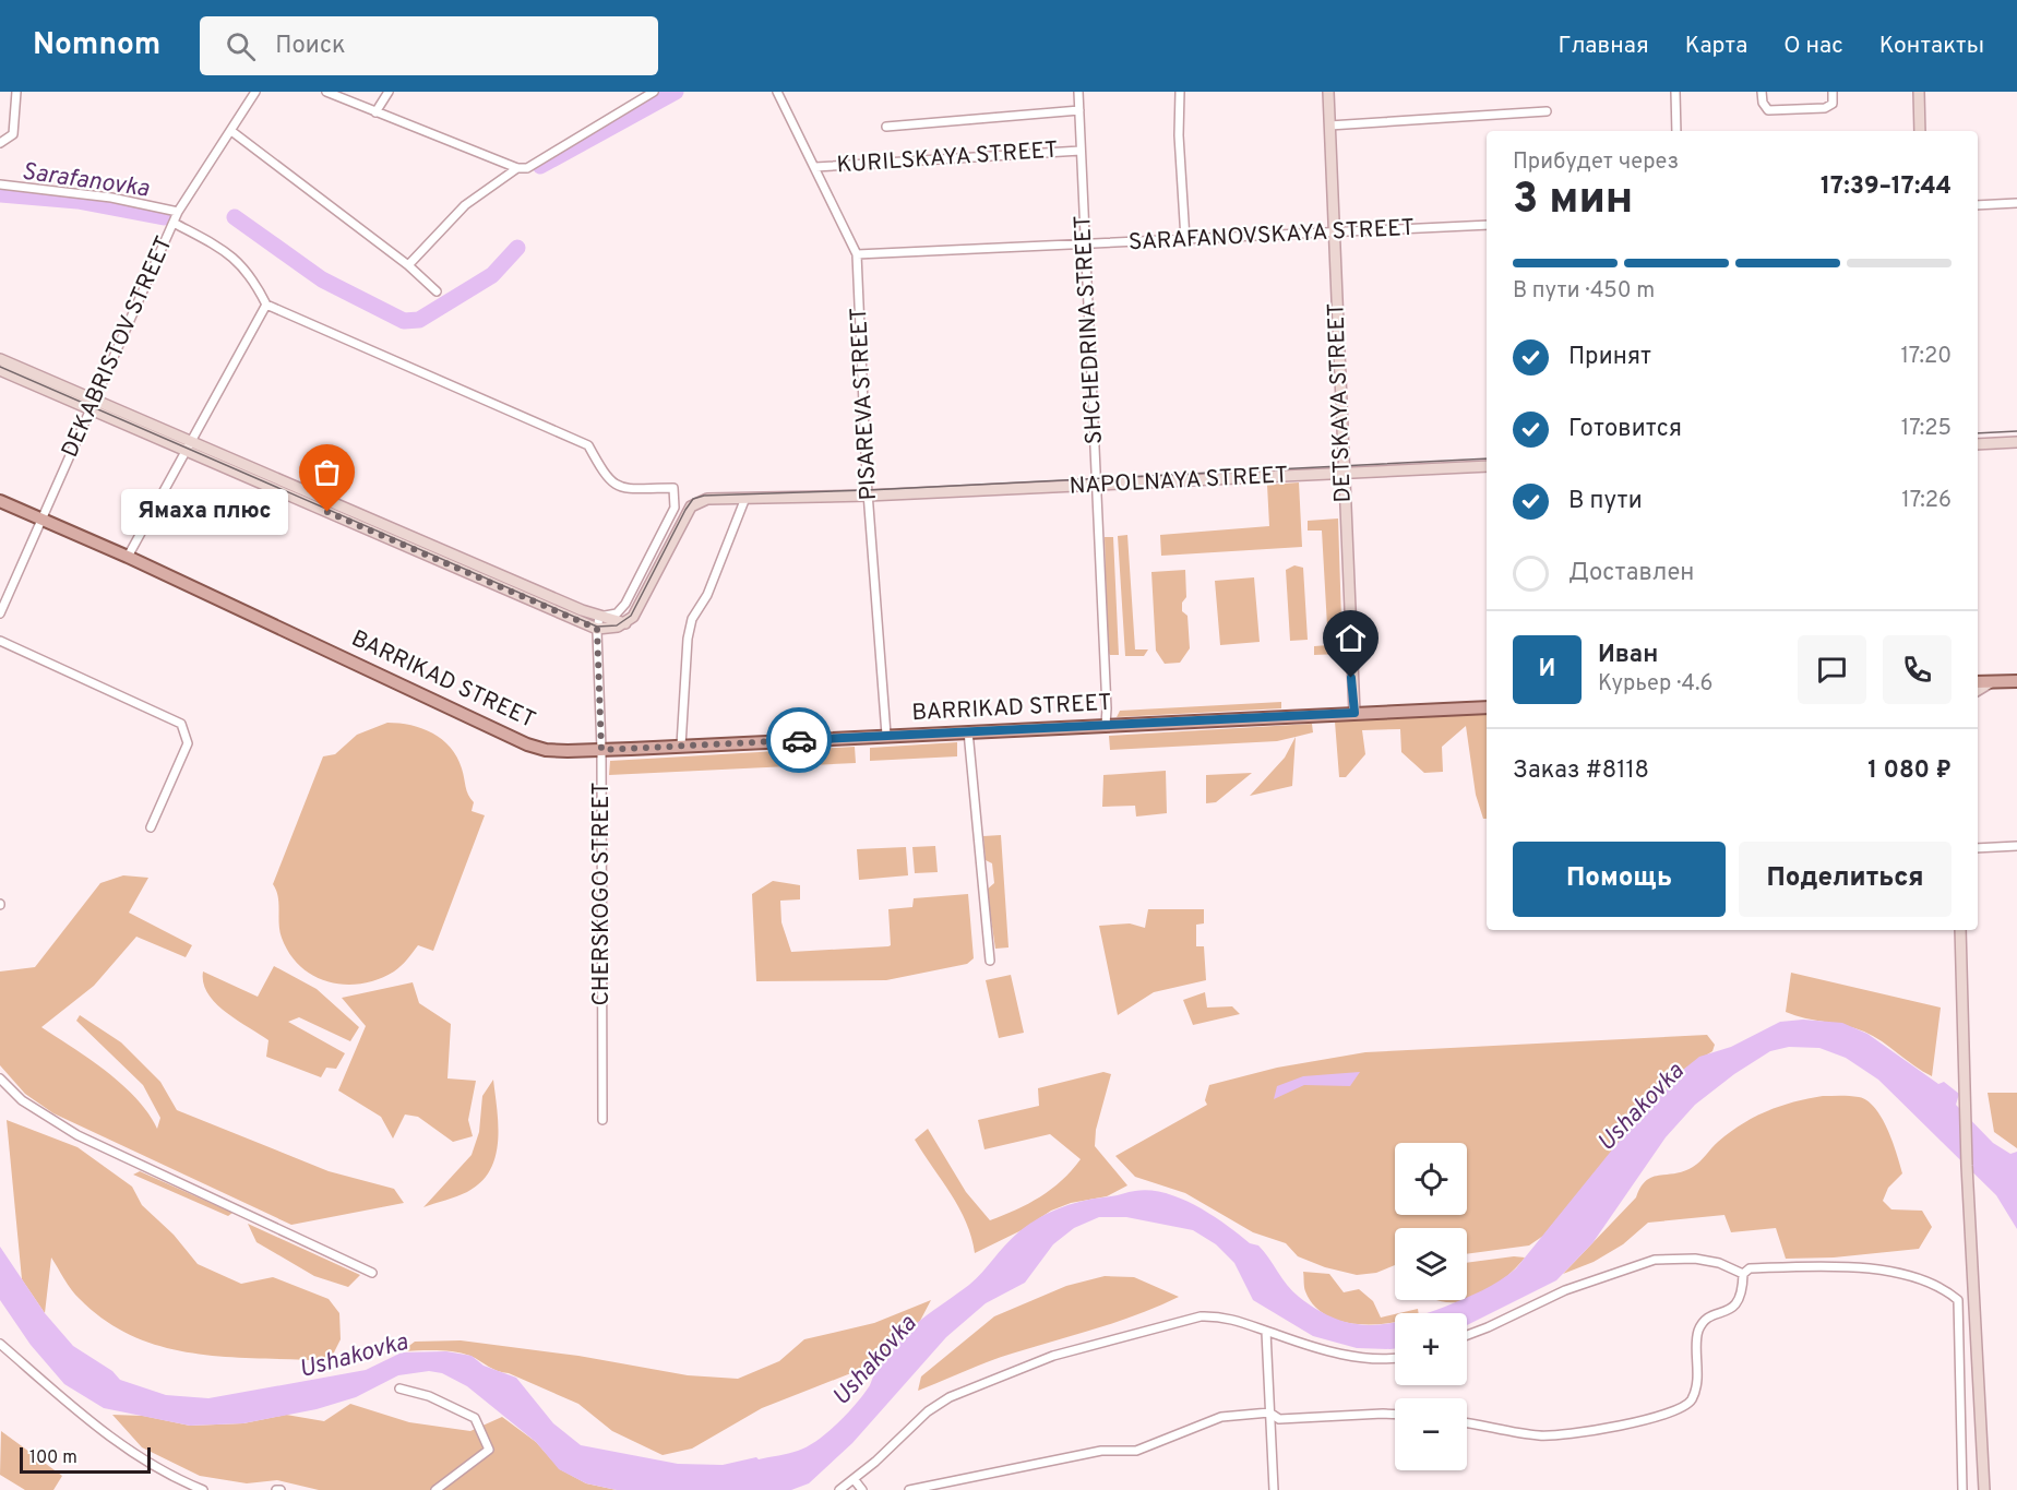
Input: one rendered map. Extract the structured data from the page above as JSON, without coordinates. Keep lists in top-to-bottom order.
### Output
{
  "streets": {
    "main road": ["BARRIKAD STREET"],
    "street": [
      "KURILSKAYA STREET",
      "SARAFANOVSKAYA STREET",
      "SHCHEDRINA STREET",
      "DEKABRISTOV STREET",
      "DETSKAYA STREET",
      "PISAREVA STREET",
      "NAPOLNAYA STREET",
      "CHERSKOGO STREET"
    ]
  },
  "crossings": [
    ["KURILSKAYA STREET", "SHCHEDRINA STREET"],
    ["KURILSKAYA STREET", "PISAREVA STREET"],
    ["SARAFANOVSKAYA STREET", "SHCHEDRINA STREET"],
    ["SARAFANOVSKAYA STREET", "DETSKAYA STREET"],
    ["SARAFANOVSKAYA STREET", "PISAREVA STREET"],
    ["SHCHEDRINA STREET", "NAPOLNAYA STREET"],
    ["SHCHEDRINA STREET", "BARRIKAD STREET"],
    ["DEKABRISTOV STREET", "BARRIKAD STREET"],
    ["DETSKAYA STREET", "NAPOLNAYA STREET"],
    ["DETSKAYA STREET", "BARRIKAD STREET"],
    ["PISAREVA STREET", "NAPOLNAYA STREET"],
    ["PISAREVA STREET", "BARRIKAD STREET"],
    ["BARRIKAD STREET", "CHERSKOGO STREET"]
  ],
  "water": ["Sarafanovka", "Ushakovka"],
  "places": ["Ямаха плюс"],
  "scale_bar": "100 m",
  "page": {
    "header": "Nomnom",
    "search": "Поиск",
    "nav": [
      "Главная",
      "Карта",
      "О нас",
      "Контакты"
    ],
    "heading": ["3 мин", "Прибудет через", "17:39–17:44"],
    "panel": [
      "Иван",
      "Курьер · 4.6",
      "Заказ #8118",
      "1 080 ₽"
    ],
    "bar": "В пути · 450 m",
    "list": [
      ["Принят", "17:20"],
      ["Готовится", "17:25"],
      ["В пути", "17:26"],
      "Доставлен"
    ],
    "bubble": "Ямаха плюс",
    "round": "И",
    "buttons": ["Помощь", "Поделиться"],
    "map_buttons": ["+", "−"],
    "scale": "100 m"
  }
}
